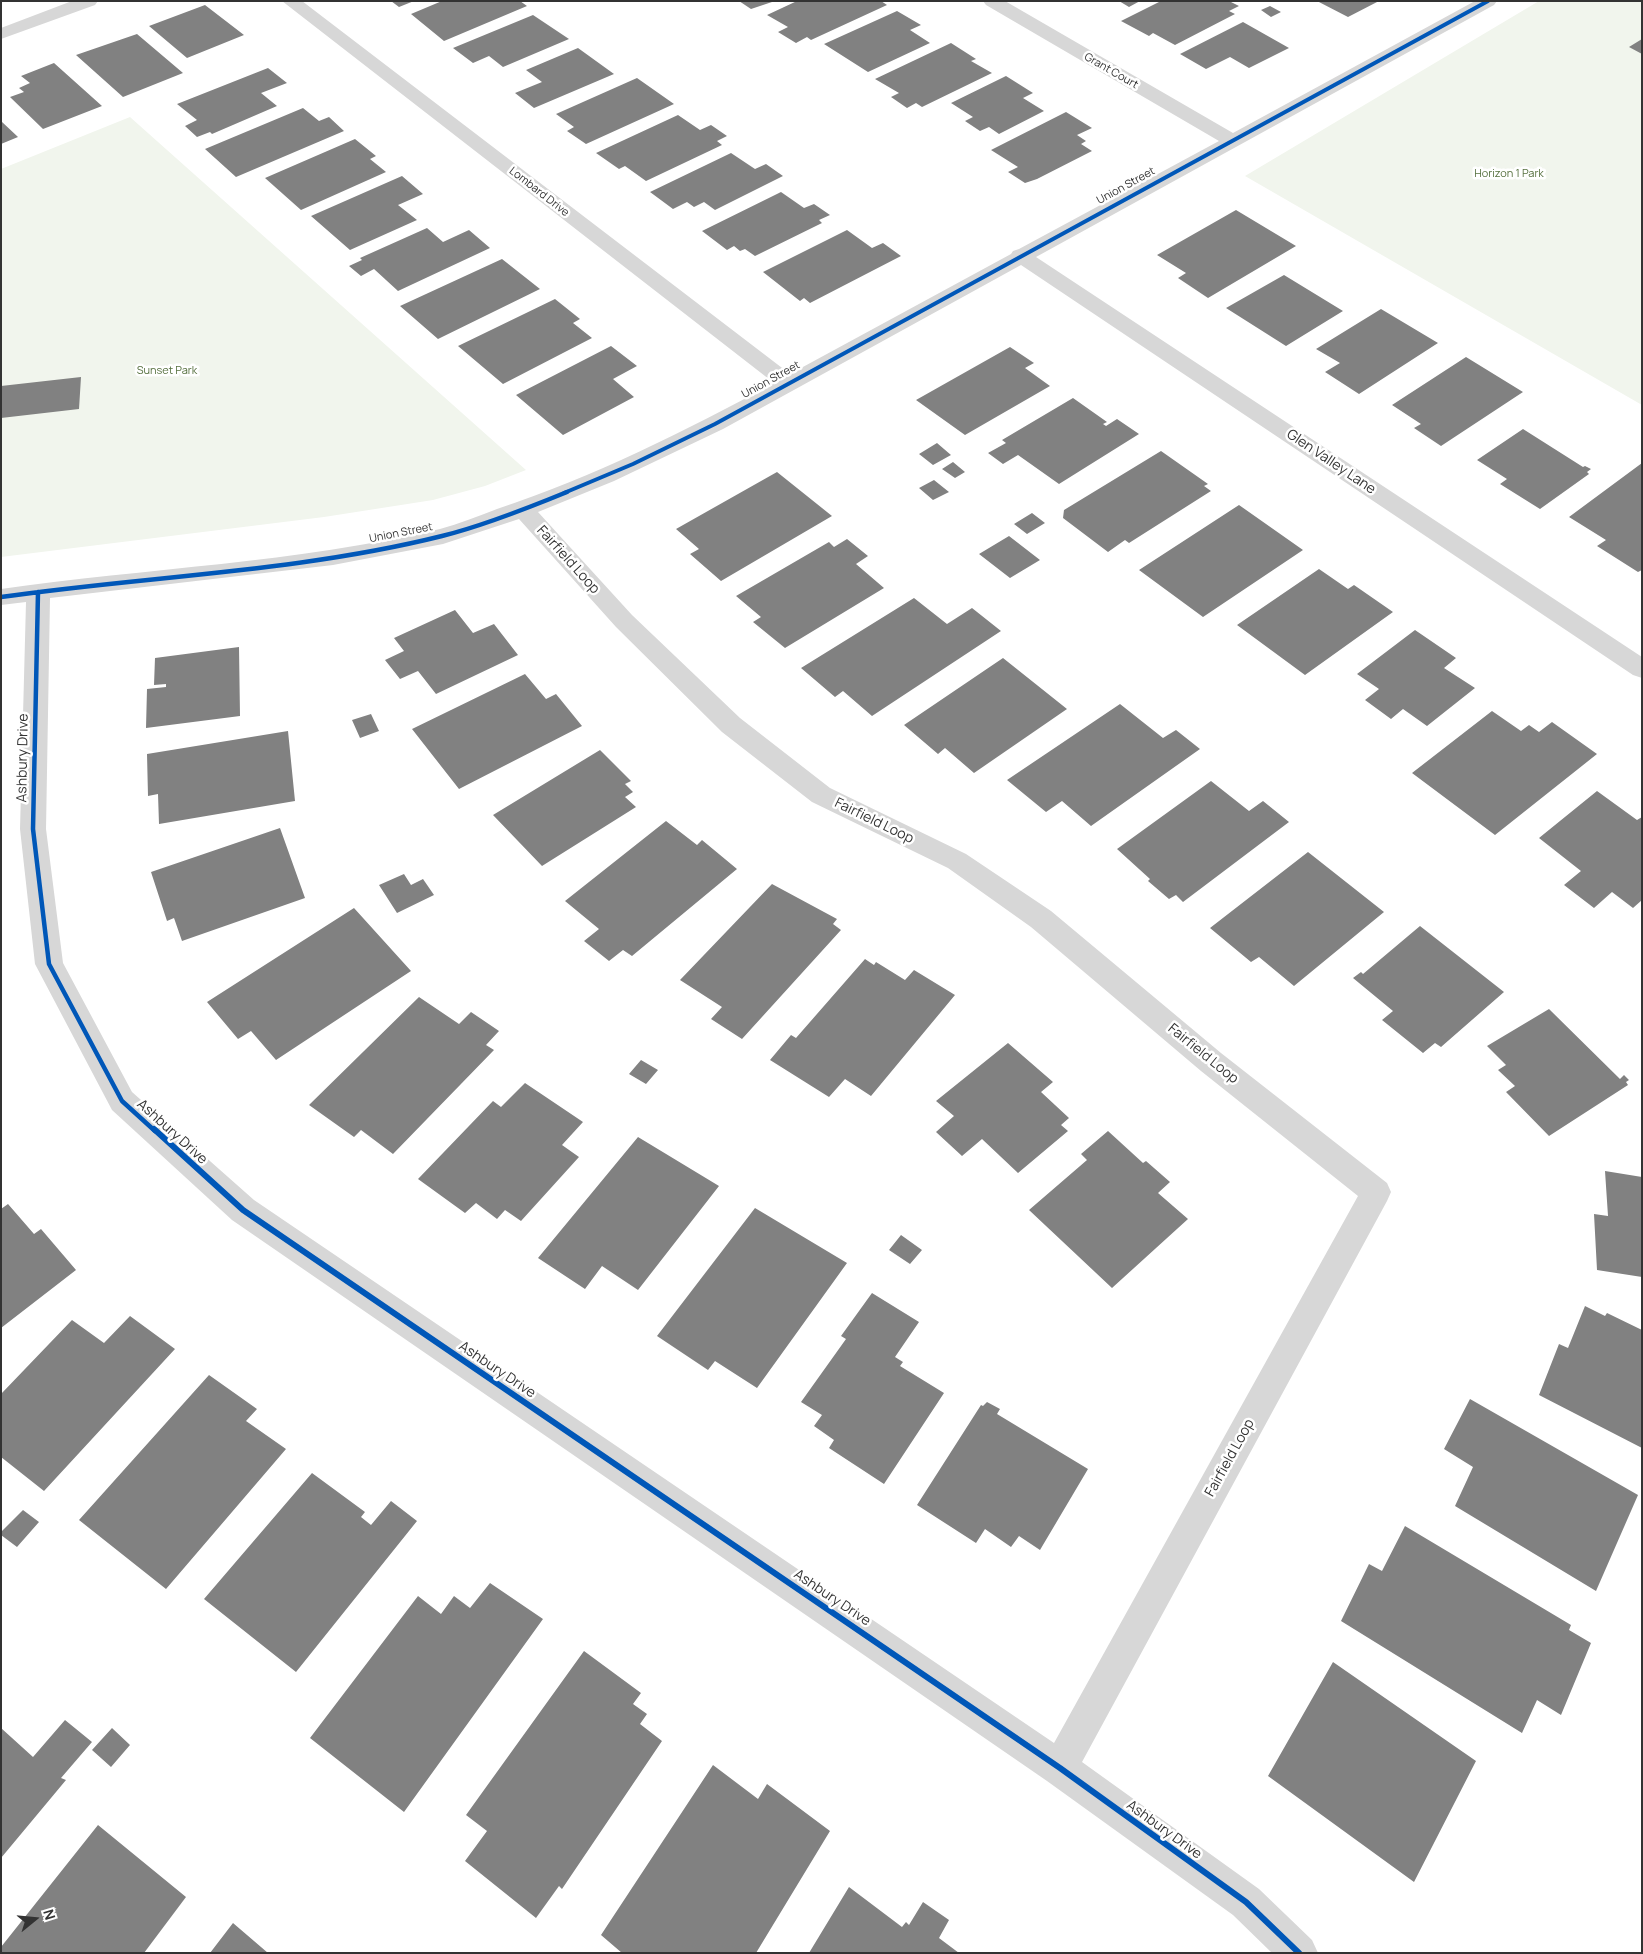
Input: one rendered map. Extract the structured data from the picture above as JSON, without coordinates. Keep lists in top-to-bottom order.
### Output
{
  "streets": {
    "street": [
      "Grant Court",
      "Union Street",
      "Lombard Drive",
      "Glen Valley Lane",
      "Fairfield Loop",
      "Ashbury Drive"
    ]
  },
  "crossings": [
    ["Grant Court", "Union Street"],
    ["Union Street", "Lombard Drive"],
    ["Union Street", "Glen Valley Lane"],
    ["Union Street", "Fairfield Loop"],
    ["Union Street", "Ashbury Drive"],
    ["Fairfield Loop", "Ashbury Drive"]
  ],
  "parks": ["Horizon 1 Park", "Sunset Park"],
  "north": "right"
}
